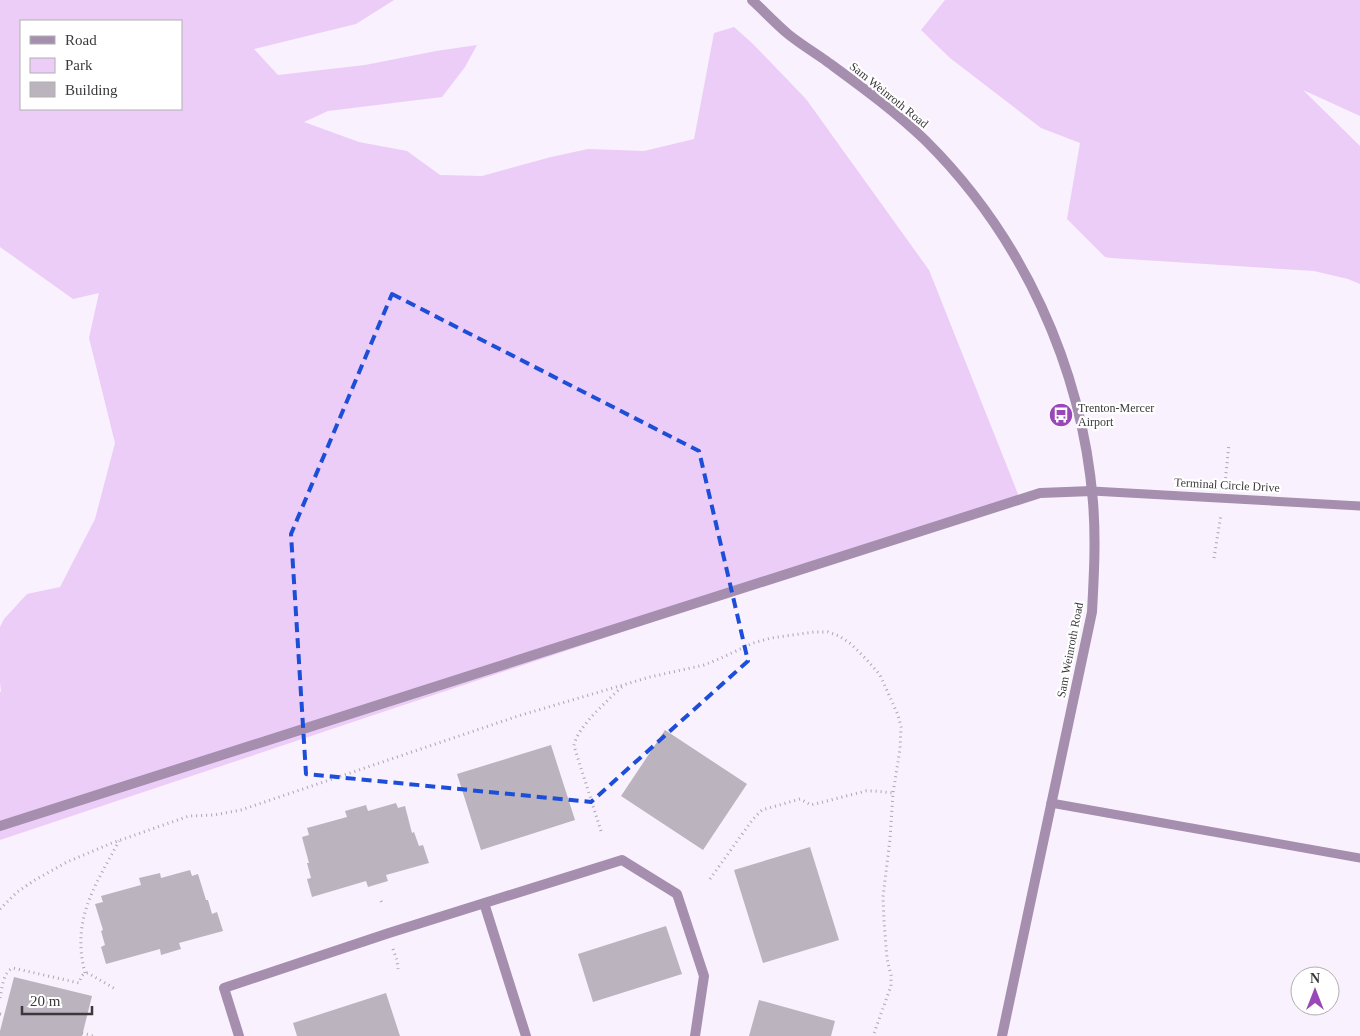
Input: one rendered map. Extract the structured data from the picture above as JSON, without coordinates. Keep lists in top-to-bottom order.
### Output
{
  "streets": {
    "street": ["Sam Weinroth Road"],
    "lane": ["Terminal Circle Drive"]
  },
  "crossings": [
    ["Sam Weinroth Road", "Terminal Circle Drive"]
  ],
  "places": {
    "bus stop": ["Trenton-Mercer Airport"]
  },
  "legend": ["Road", "Park", "Building"],
  "scale_bar": "20 m",
  "north": "top"
}
